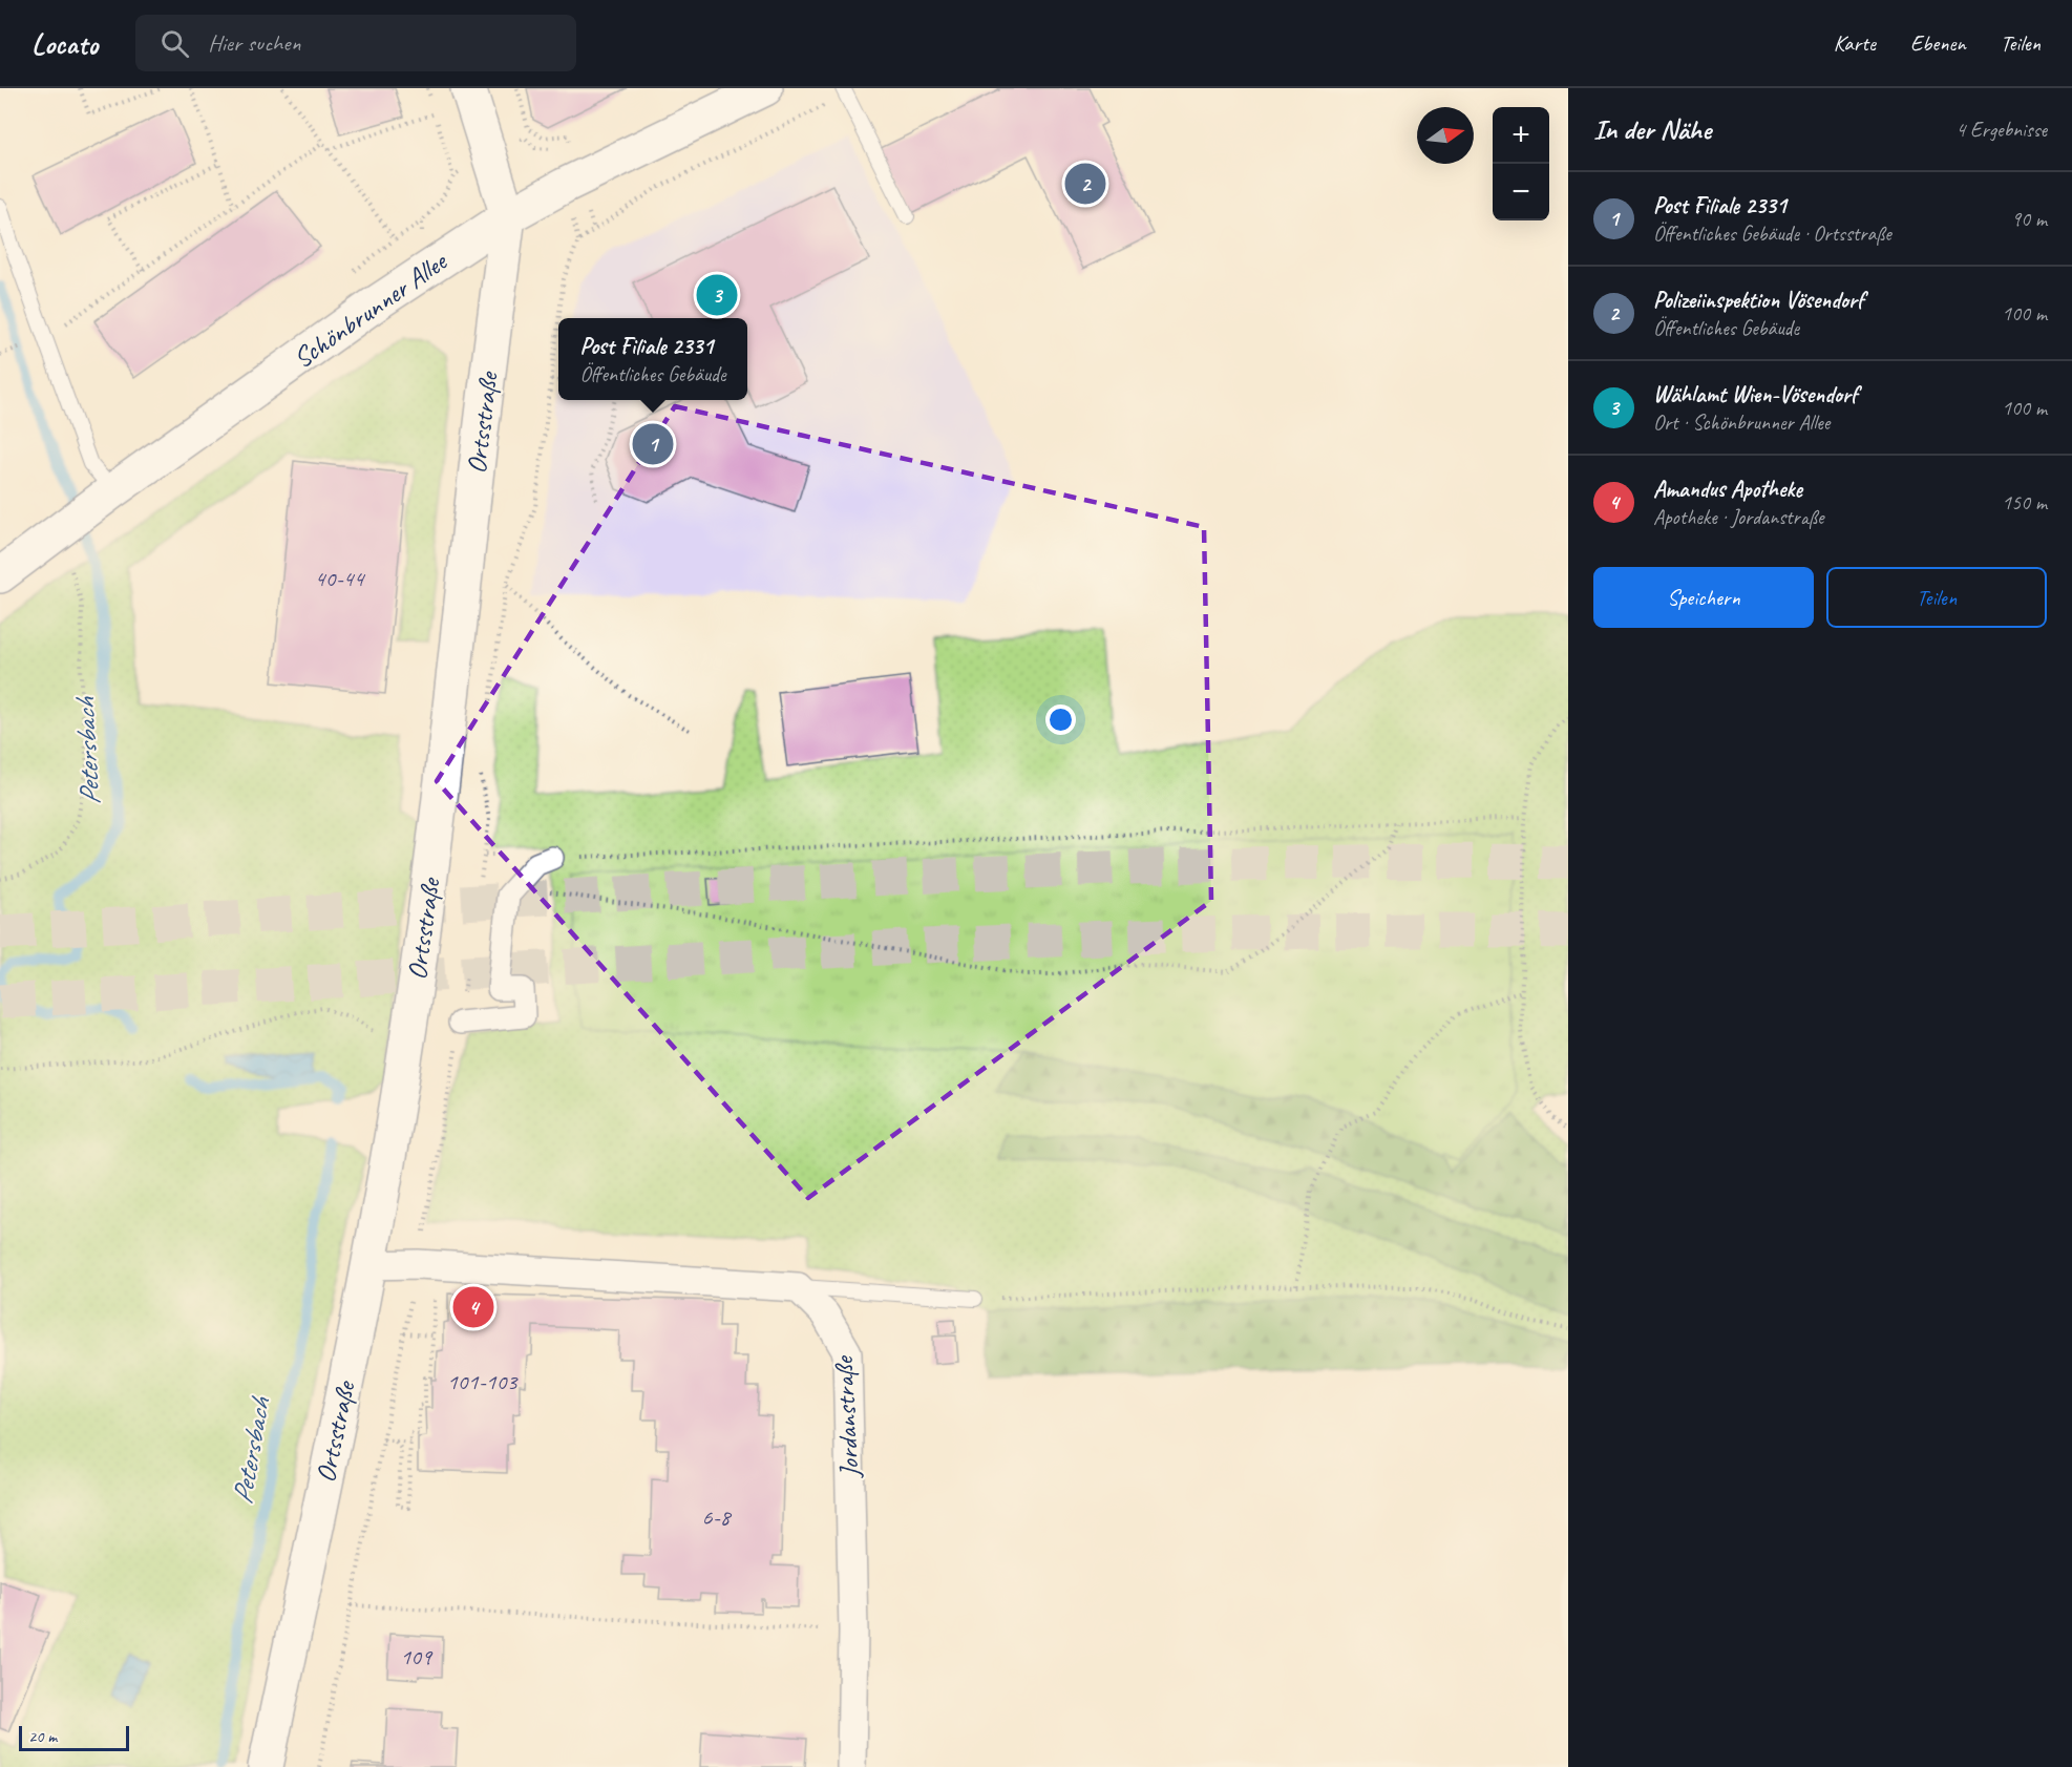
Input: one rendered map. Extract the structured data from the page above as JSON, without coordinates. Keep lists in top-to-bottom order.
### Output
{
  "streets": {
    "street": ["Schönbrunner Allee", "Ortsstraße", "Jordanstraße"]
  },
  "crossings": [
    ["Schönbrunner Allee", "Ortsstraße"]
  ],
  "water": ["Petersbach"],
  "house_numbers": [
    "40-44",
    "101-103",
    "6-8",
    "109"
  ],
  "scale_bar": "20 m",
  "north": "right",
  "page": {
    "header": "Locato",
    "search": "Hier suchen",
    "nav": ["Karte", "Ebenen", "Teilen"],
    "heading": ["In der Nähe", "4 Ergebnisse"],
    "map_buttons": ["+", "−"],
    "pins": [
      "2",
      "3",
      "1",
      "4"
    ],
    "list": [
      {
        "mark": "1",
        "name": "Post Filiale 2331",
        "note": "Öffentliches Gebäude · Ortsstraße",
        "value": "90 m"
      },
      {
        "mark": "2",
        "name": "Polizeiinspektion Vösendorf",
        "note": "Öffentliches Gebäude",
        "value": "100 m"
      },
      {
        "mark": "3",
        "name": "Wählamt Wien-Vösendorf",
        "note": "Ort · Schönbrunner Allee",
        "value": "100 m"
      },
      {
        "mark": "4",
        "name": "Amandus Apotheke",
        "note": "Apotheke · Jordanstraße",
        "value": "150 m"
      }
    ],
    "popup": ["Post Filiale 2331", "Öffentliches Gebäude"],
    "buttons": ["Speichern", "Teilen"],
    "scale": "20 m"
  }
}
